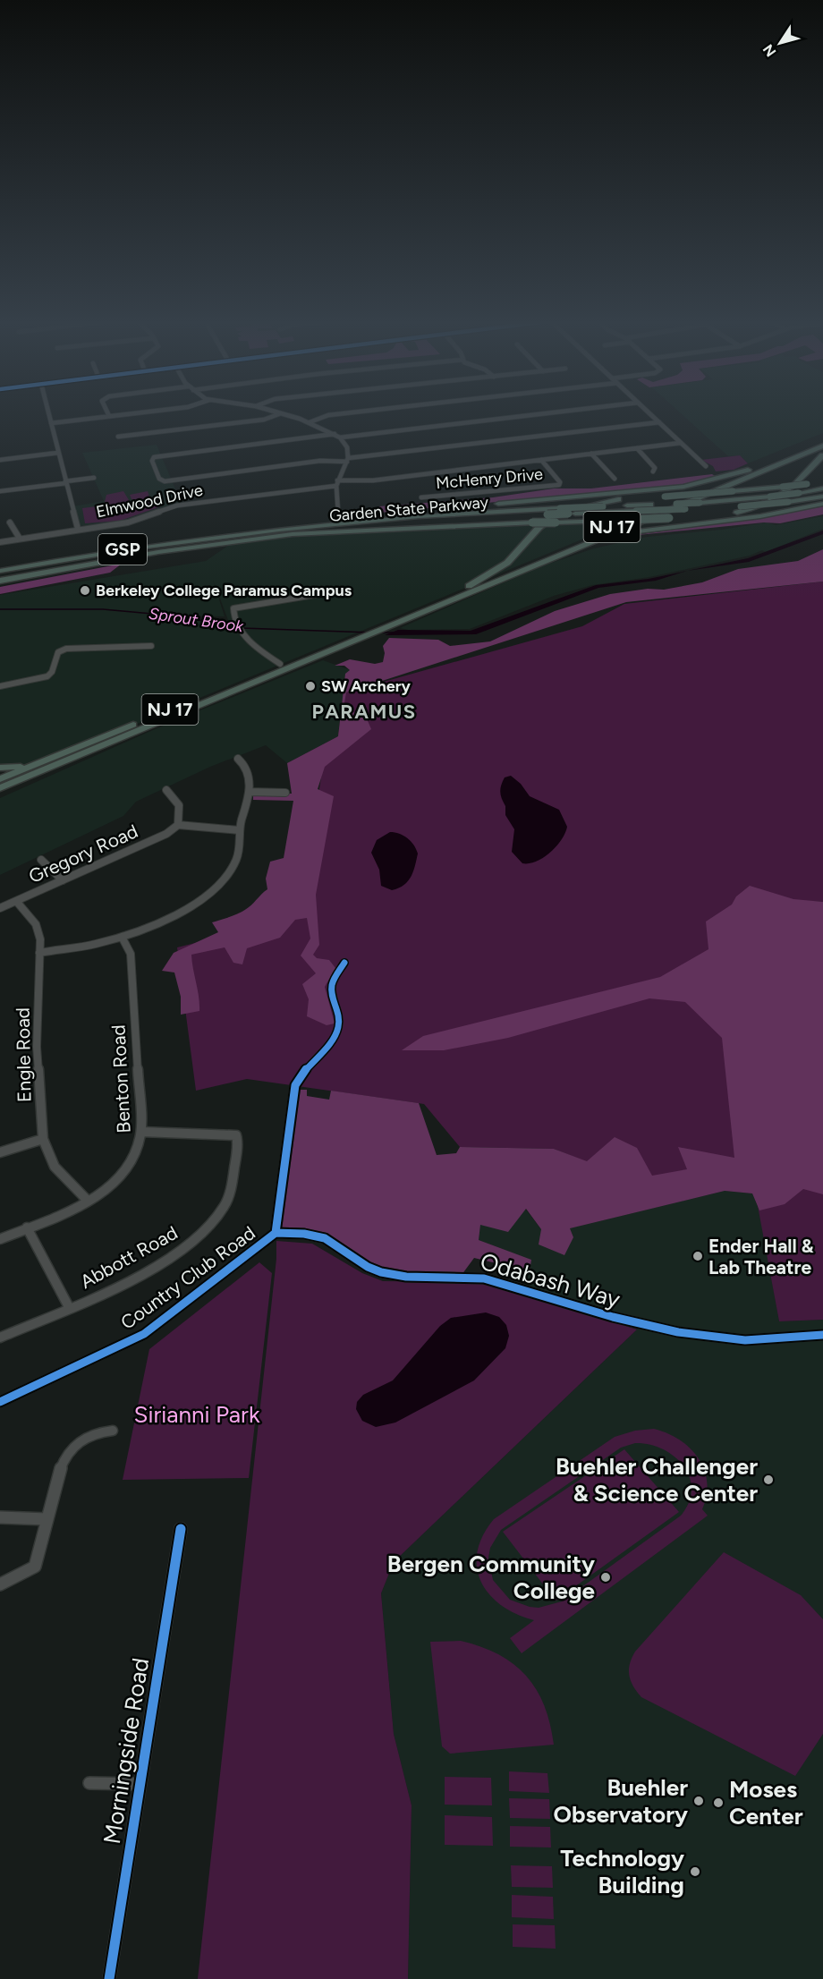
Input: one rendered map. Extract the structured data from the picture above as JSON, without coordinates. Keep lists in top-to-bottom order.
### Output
{
  "streets": {
    "highway": ["Garden State Parkway", "NJ 17", "GSP"],
    "street": [
      "McHenry Drive",
      "Elmwood Drive",
      "Gregory Road",
      "Engle Road",
      "Benton Road",
      "Abbott Road",
      "Country Club Road",
      "Odabash Way",
      "Morningside Road"
    ]
  },
  "crossings": [
    ["McHenry Drive", "Elmwood Drive"],
    ["Gregory Road", "Engle Road"],
    ["Engle Road", "Benton Road"],
    ["Benton Road", "Abbott Road"],
    ["Country Club Road", "Odabash Way"]
  ],
  "districts": ["PARAMUS"],
  "water": ["Sprout Brook"],
  "parks": ["Sirianni Park"],
  "places": [
    "Berkeley College Paramus Campus",
    "SW Archery",
    "Ender Hall & Lab Theatre",
    "Buehler Challenger & Science Center",
    "Bergen Community College",
    "Buehler Observatory",
    "Moses Center",
    "Technology Building"
  ],
  "north": "bottom left"
}
